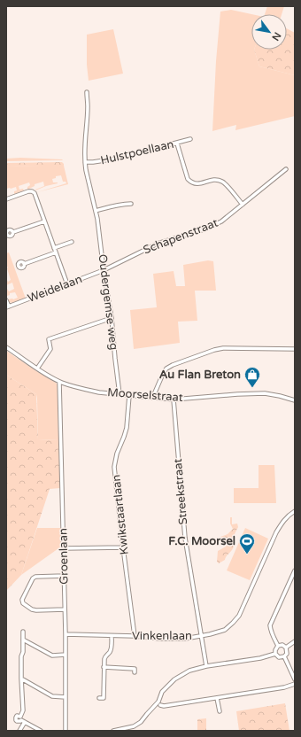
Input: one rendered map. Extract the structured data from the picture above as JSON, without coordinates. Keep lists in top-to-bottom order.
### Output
{
  "streets": {
    "street": [
      "Hulstpoellaan",
      "Schapenstraat",
      "Weidelaan",
      "Oudergemse weg",
      "Moorselstraat",
      "Streekstraat",
      "Kwikstaartlaan",
      "Groenlaan",
      "Vinkenlaan"
    ]
  },
  "crossings": [
    ["Hulstpoellaan", "Oudergemse weg"],
    ["Schapenstraat", "Weidelaan"],
    ["Schapenstraat", "Oudergemse weg"],
    ["Weidelaan", "Oudergemse weg"],
    ["Oudergemse weg", "Moorselstraat"],
    ["Moorselstraat", "Streekstraat"],
    ["Moorselstraat", "Kwikstaartlaan"],
    ["Moorselstraat", "Groenlaan"],
    ["Streekstraat", "Vinkenlaan"],
    ["Kwikstaartlaan", "Vinkenlaan"],
    ["Groenlaan", "Vinkenlaan"]
  ],
  "places": {
    "shop": ["Au Flan Breton"],
    "sports": ["F.C. Moorsel"]
  },
  "north": "bottom right"
}
